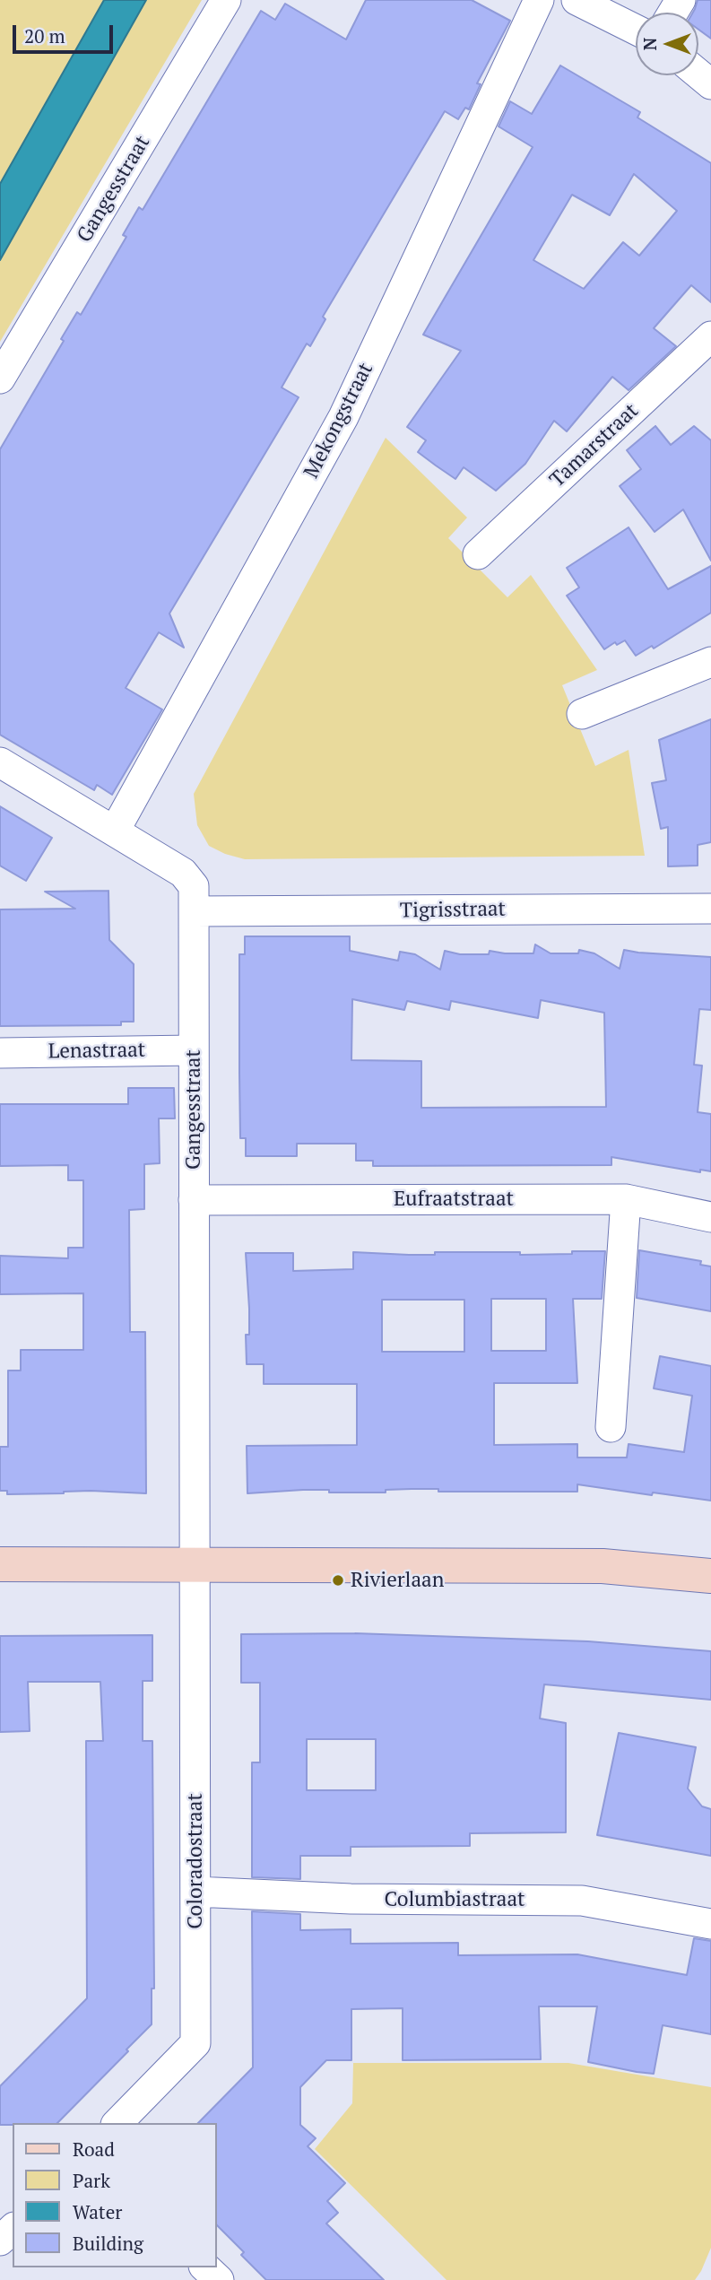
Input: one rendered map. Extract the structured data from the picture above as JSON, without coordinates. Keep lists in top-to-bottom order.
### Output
{
  "streets": {
    "street": [
      "Gangesstraat",
      "Mekongstraat",
      "Tamarstraat",
      "Tigrisstraat",
      "Lenastraat",
      "Eufraatstraat",
      "Coloradostraat",
      "Columbiastraat"
    ]
  },
  "crossings": [
    ["Gangesstraat", "Mekongstraat"],
    ["Gangesstraat", "Tigrisstraat"],
    ["Gangesstraat", "Lenastraat"],
    ["Gangesstraat", "Eufraatstraat"],
    ["Gangesstraat", "Coloradostraat"],
    ["Coloradostraat", "Columbiastraat"]
  ],
  "places": ["Rivierlaan"],
  "legend": [
    "Road",
    "Park",
    "Water",
    "Building"
  ],
  "scale_bar": "20 m",
  "north": "left"
}
